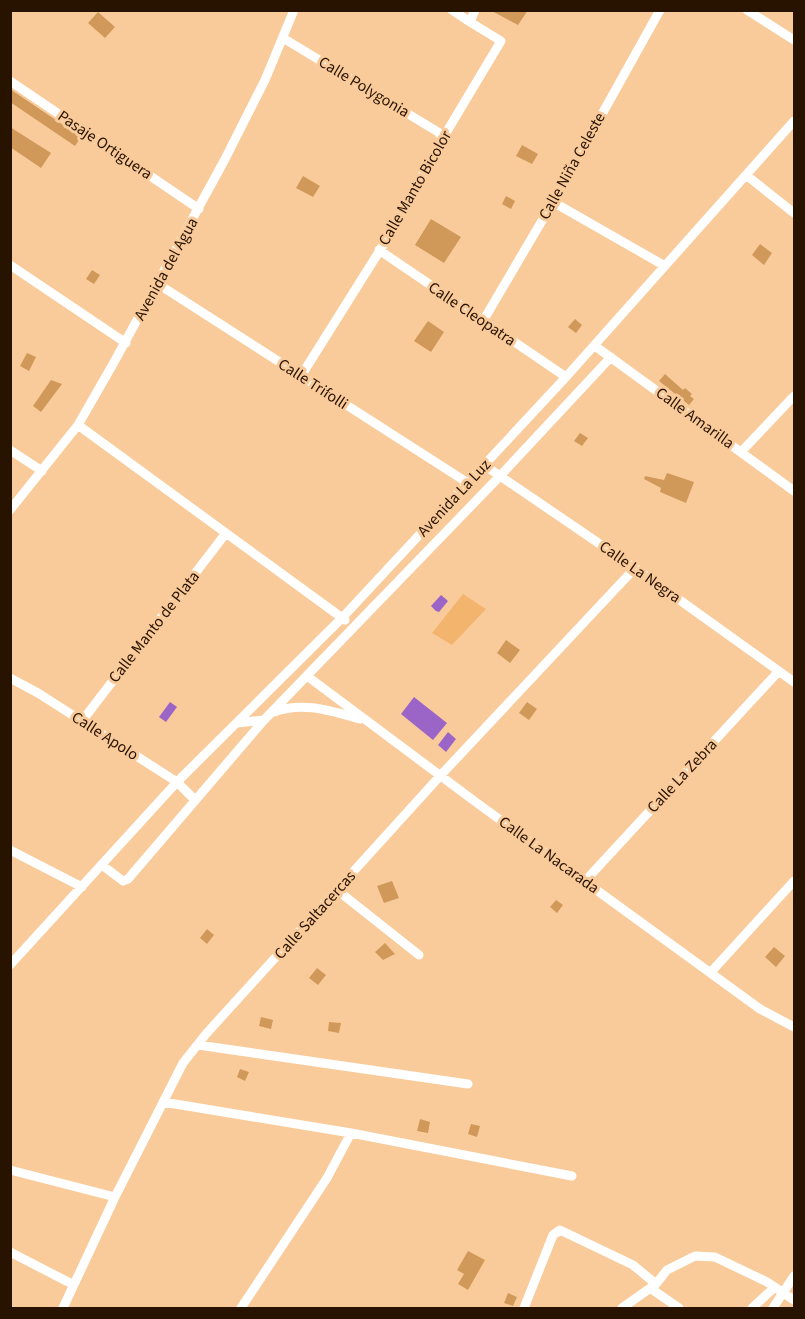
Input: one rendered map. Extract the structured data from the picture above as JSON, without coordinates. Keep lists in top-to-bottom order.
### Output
{
  "streets": {
    "street": [
      "Calle Polygonia",
      "Pasaje Ortiguera",
      "Calle Niña Celeste",
      "Calle Manto Bicolor",
      "Avenida del Agua",
      "Calle Cleopatra",
      "Calle Trifolli",
      "Calle Amarilla",
      "Avenida La Luz",
      "Calle La Negra",
      "Calle Manto de Plata",
      "Calle Apolo",
      "Calle La Zebra",
      "Calle La Nacarada",
      "Calle Saltacercas"
    ]
  },
  "crossings": [
    ["Calle Polygonia", "Calle Manto Bicolor"],
    ["Calle Polygonia", "Avenida del Agua"],
    ["Pasaje Ortiguera", "Avenida del Agua"],
    ["Calle Niña Celeste", "Calle Cleopatra"],
    ["Calle Manto Bicolor", "Calle Cleopatra"],
    ["Calle Manto Bicolor", "Calle Trifolli"],
    ["Avenida del Agua", "Calle Trifolli"],
    ["Calle Cleopatra", "Avenida La Luz"],
    ["Calle Trifolli", "Avenida La Luz"],
    ["Calle Amarilla", "Avenida La Luz"],
    ["Avenida La Luz", "Calle La Negra"],
    ["Avenida La Luz", "Calle Apolo"],
    ["Avenida La Luz", "Calle La Nacarada"],
    ["Calle La Negra", "Calle La Zebra"],
    ["Calle La Negra", "Calle Saltacercas"],
    ["Calle Manto de Plata", "Calle Apolo"],
    ["Calle La Zebra", "Calle La Nacarada"],
    ["Calle La Nacarada", "Calle Saltacercas"]
  ]
}
